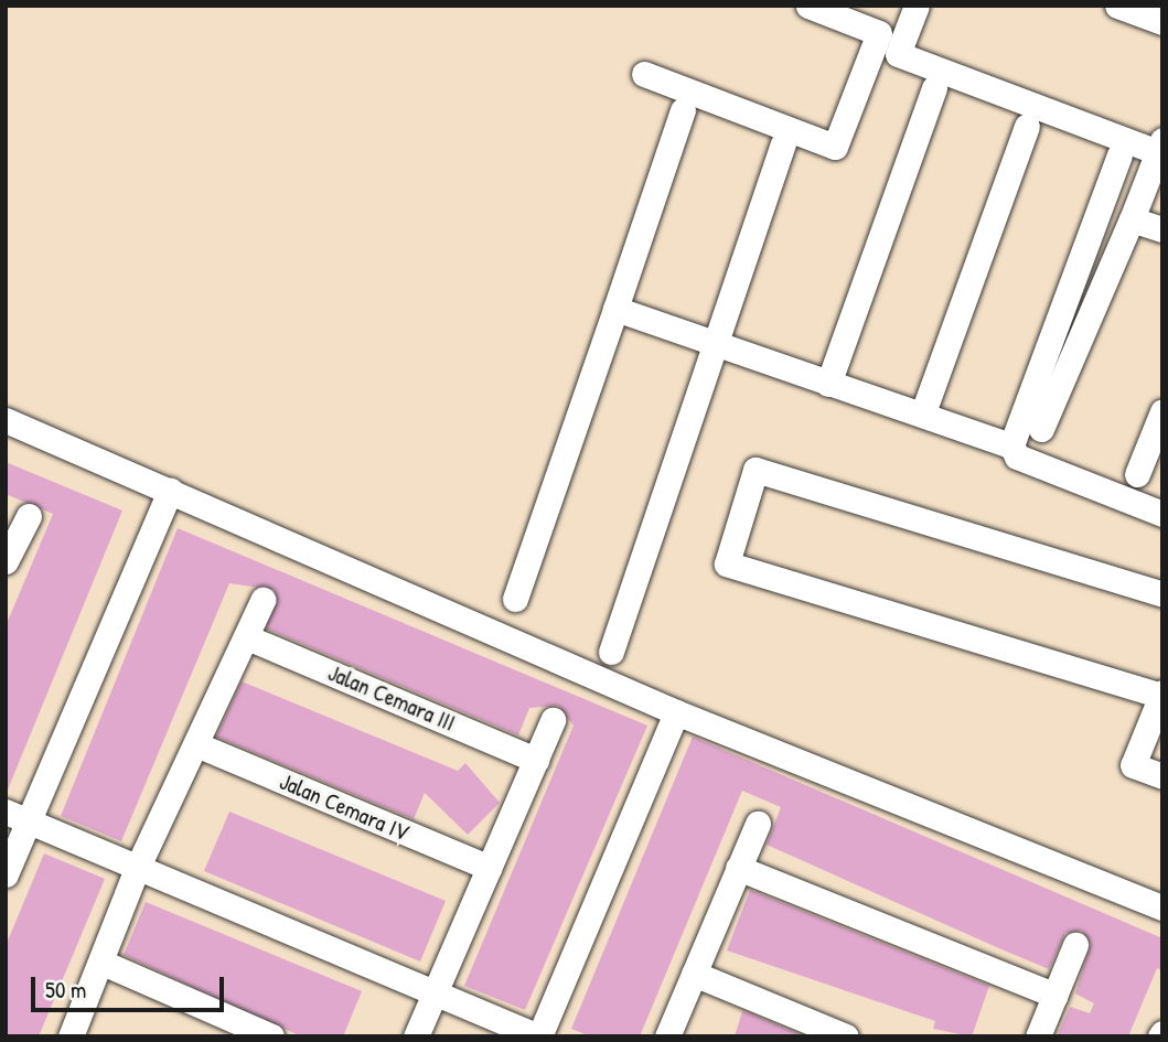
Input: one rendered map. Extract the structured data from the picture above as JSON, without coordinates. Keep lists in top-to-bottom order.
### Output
{
  "streets": {
    "street": ["Jalan Cemara III", "Jalan Cemara IV"]
  },
  "scale_bar": "50 m"
}
